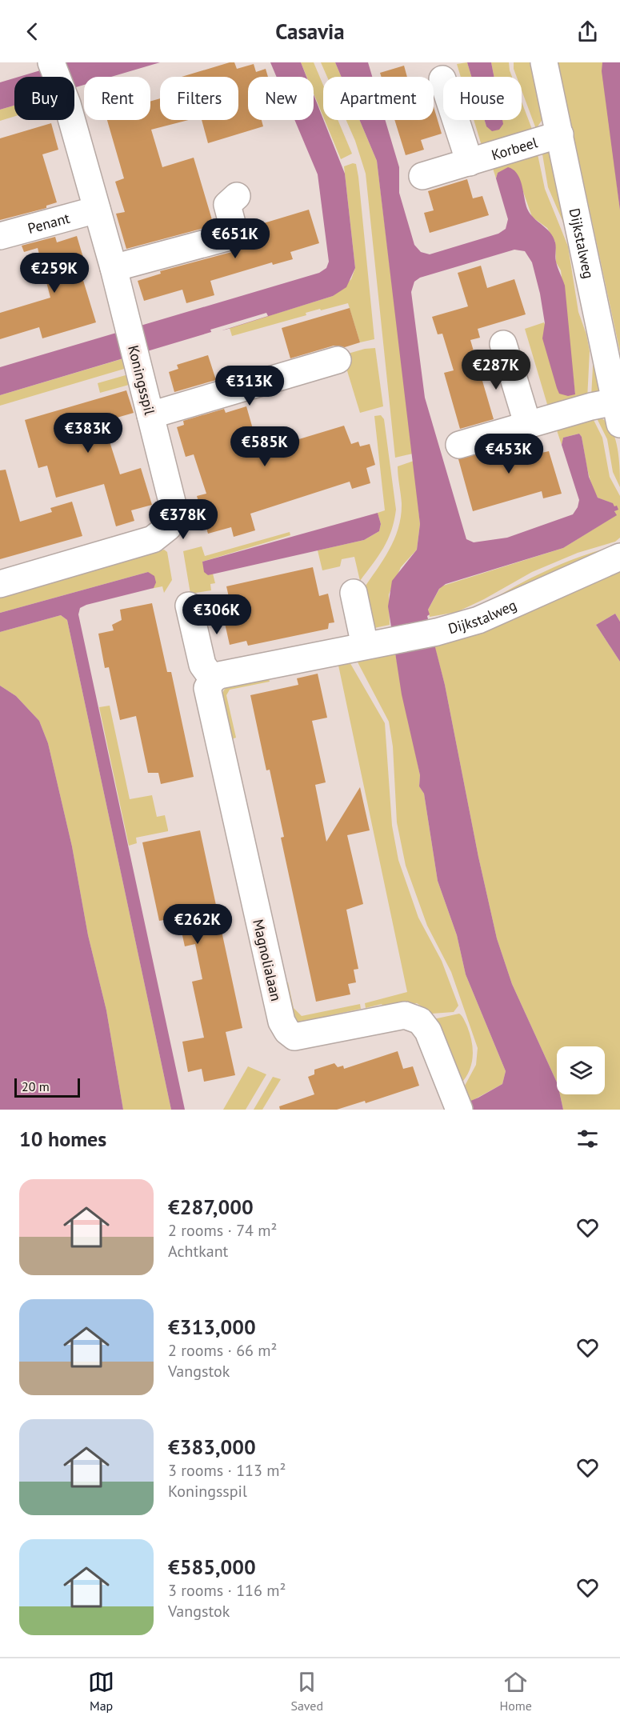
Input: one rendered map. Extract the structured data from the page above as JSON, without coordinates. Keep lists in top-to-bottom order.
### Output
{
  "streets": {
    "street": [
      "Korbeel",
      "Penant",
      "Dijkstalweg",
      "Koningsspil",
      "Magnolialaan"
    ]
  },
  "crossings": [
    ["Korbeel", "Dijkstalweg"],
    ["Penant", "Koningsspil"],
    ["Dijkstalweg", "Magnolialaan"]
  ],
  "scale_bar": "20 m",
  "page": {
    "header": "Casavia",
    "chip": [
      "Buy",
      "Rent",
      "Filters",
      "New",
      "Apartment",
      "House"
    ],
    "price": [
      "€651K",
      "€259K",
      "€287K",
      "€313K",
      "€383K",
      "€585K",
      "€453K",
      "€378K",
      "€306K",
      "€262K"
    ],
    "scale": "20 m",
    "heading": "10 homes",
    "list": [
      {
        "name": "€287,000",
        "note": "2 rooms · 74 m² · Achtkant"
      },
      {
        "name": "€313,000",
        "note": "2 rooms · 66 m² · Vangstok"
      },
      {
        "name": "€383,000",
        "note": "3 rooms · 113 m² · Koningsspil"
      },
      {
        "name": "€585,000",
        "note": "3 rooms · 116 m² · Vangstok"
      }
    ],
    "tabs": ["Map", "Saved", "Home"]
  }
}
